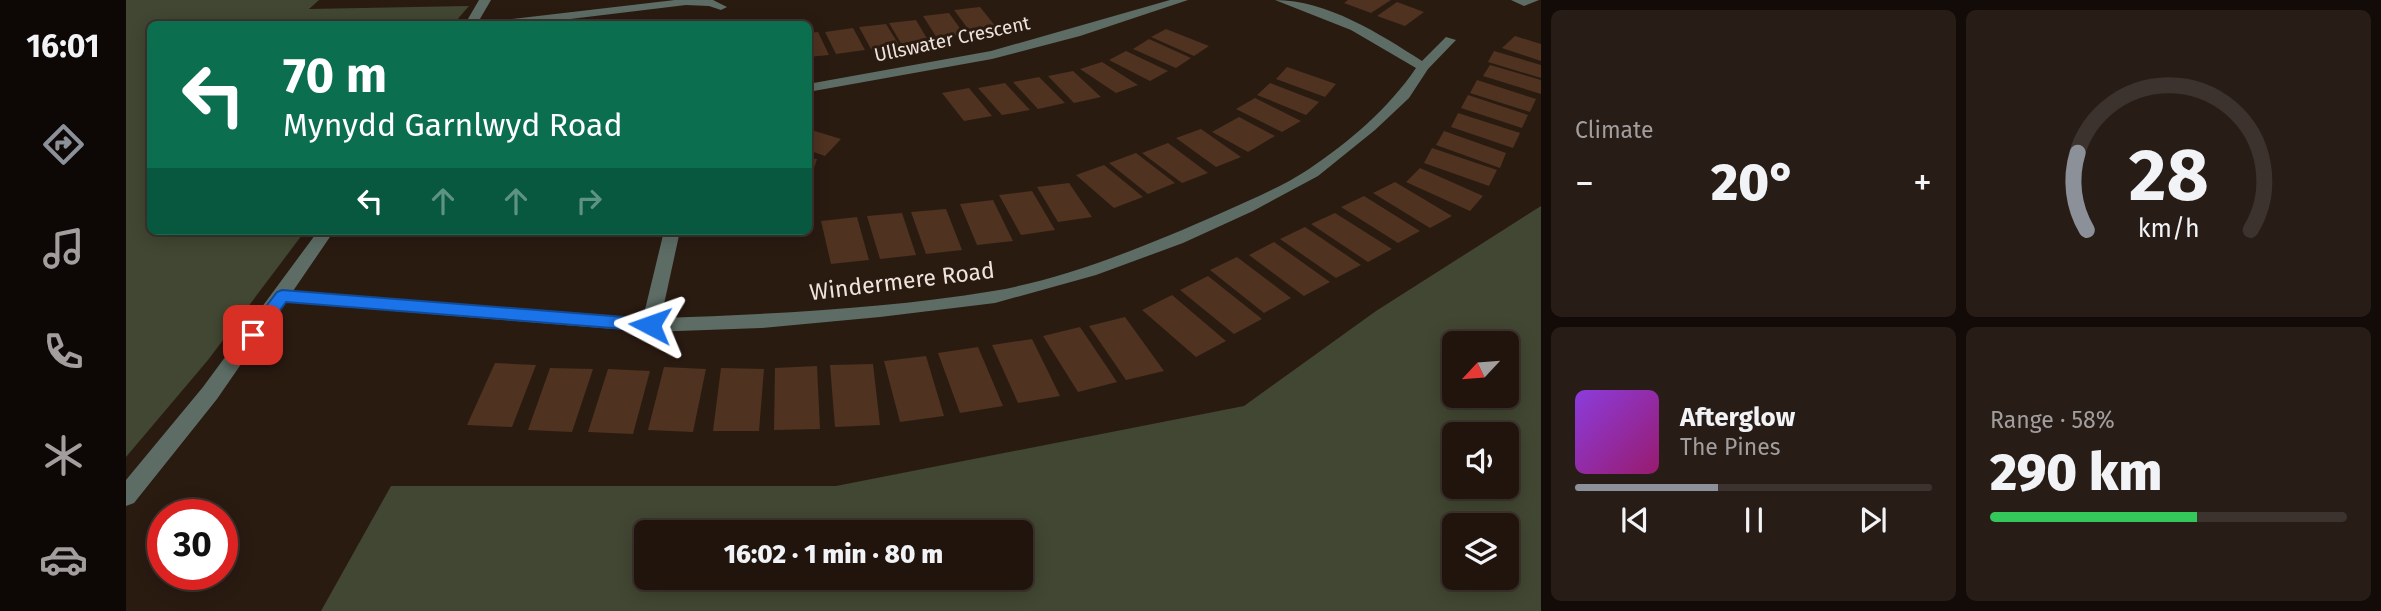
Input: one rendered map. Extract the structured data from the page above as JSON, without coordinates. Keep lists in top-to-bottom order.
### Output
{
  "streets": {
    "street": ["Ullswater Crescent", "Windermere Road"]
  },
  "north": "bottom left",
  "page": {
    "tabs": "16:01",
    "tile": [
      "Climate",
      ["Range · 58%", "290 km"]
    ],
    "turn": ["70 m", "Mynydd Garnlwyd Road"],
    "heat": ["−", "20°", "+"],
    "song": ["Afterglow", "The Pines"],
    "limit": "30",
    "trip": "16:02 · 1 min · 80 m",
    "gauge": ["28", "km/h"]
  }
}
